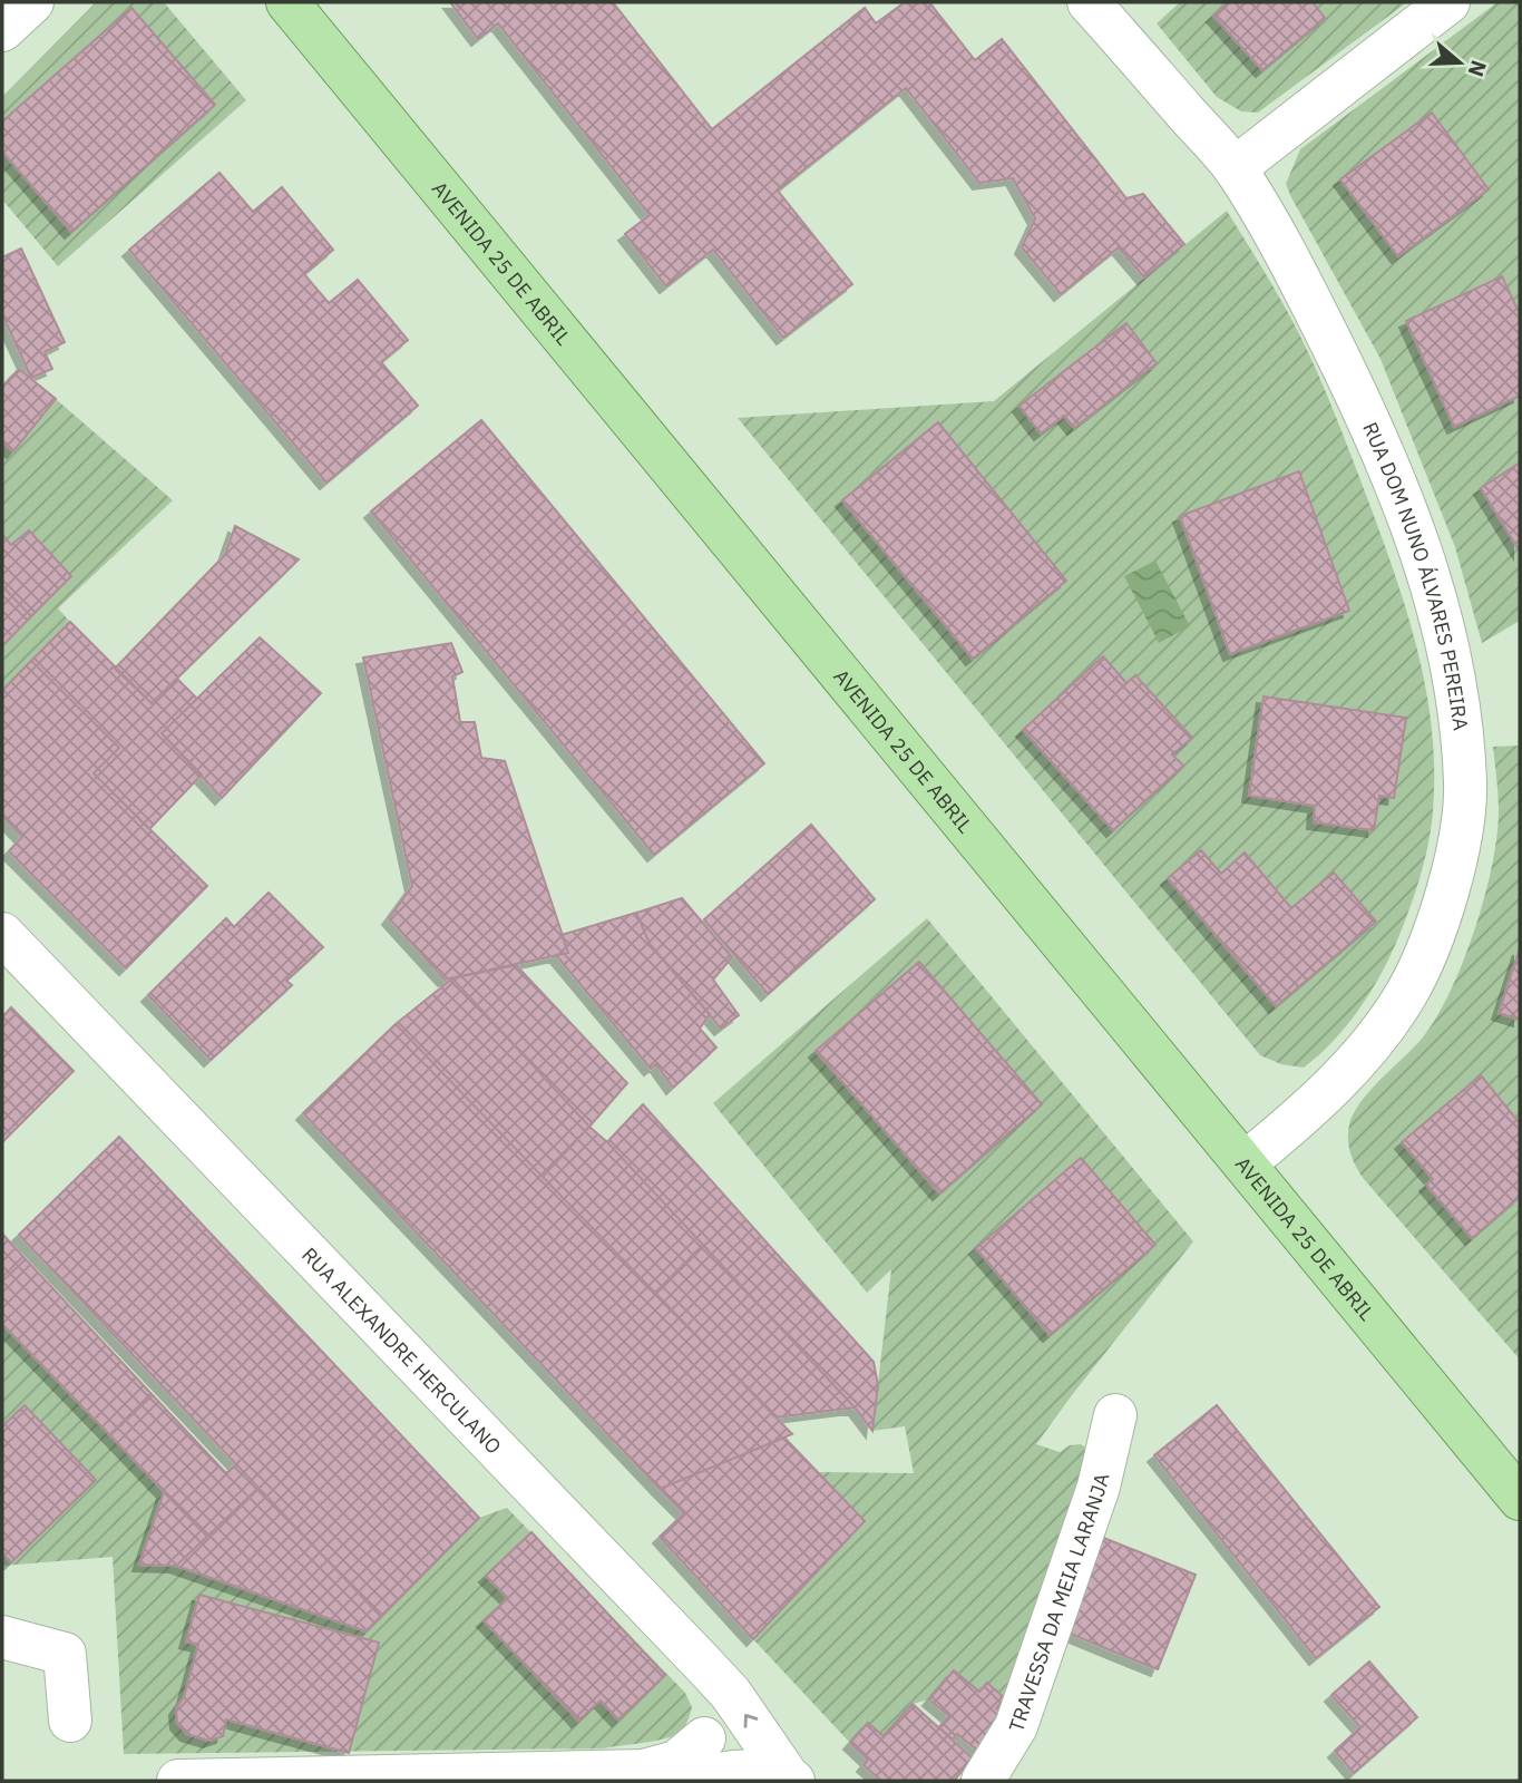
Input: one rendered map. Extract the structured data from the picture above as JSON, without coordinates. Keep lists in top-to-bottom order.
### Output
{
  "streets": {
    "main road": ["AVENIDA 25 DE ABRIL"],
    "street": ["RUA DOM NUNO ÁLVARES PEREIRA", "RUA ALEXANDRE HERCULANO", "TRAVESSA DA MEIA LARANJA"]
  },
  "crossings": [
    ["AVENIDA 25 DE ABRIL", "RUA DOM NUNO ÁLVARES PEREIRA"]
  ],
  "north": "right"
}
